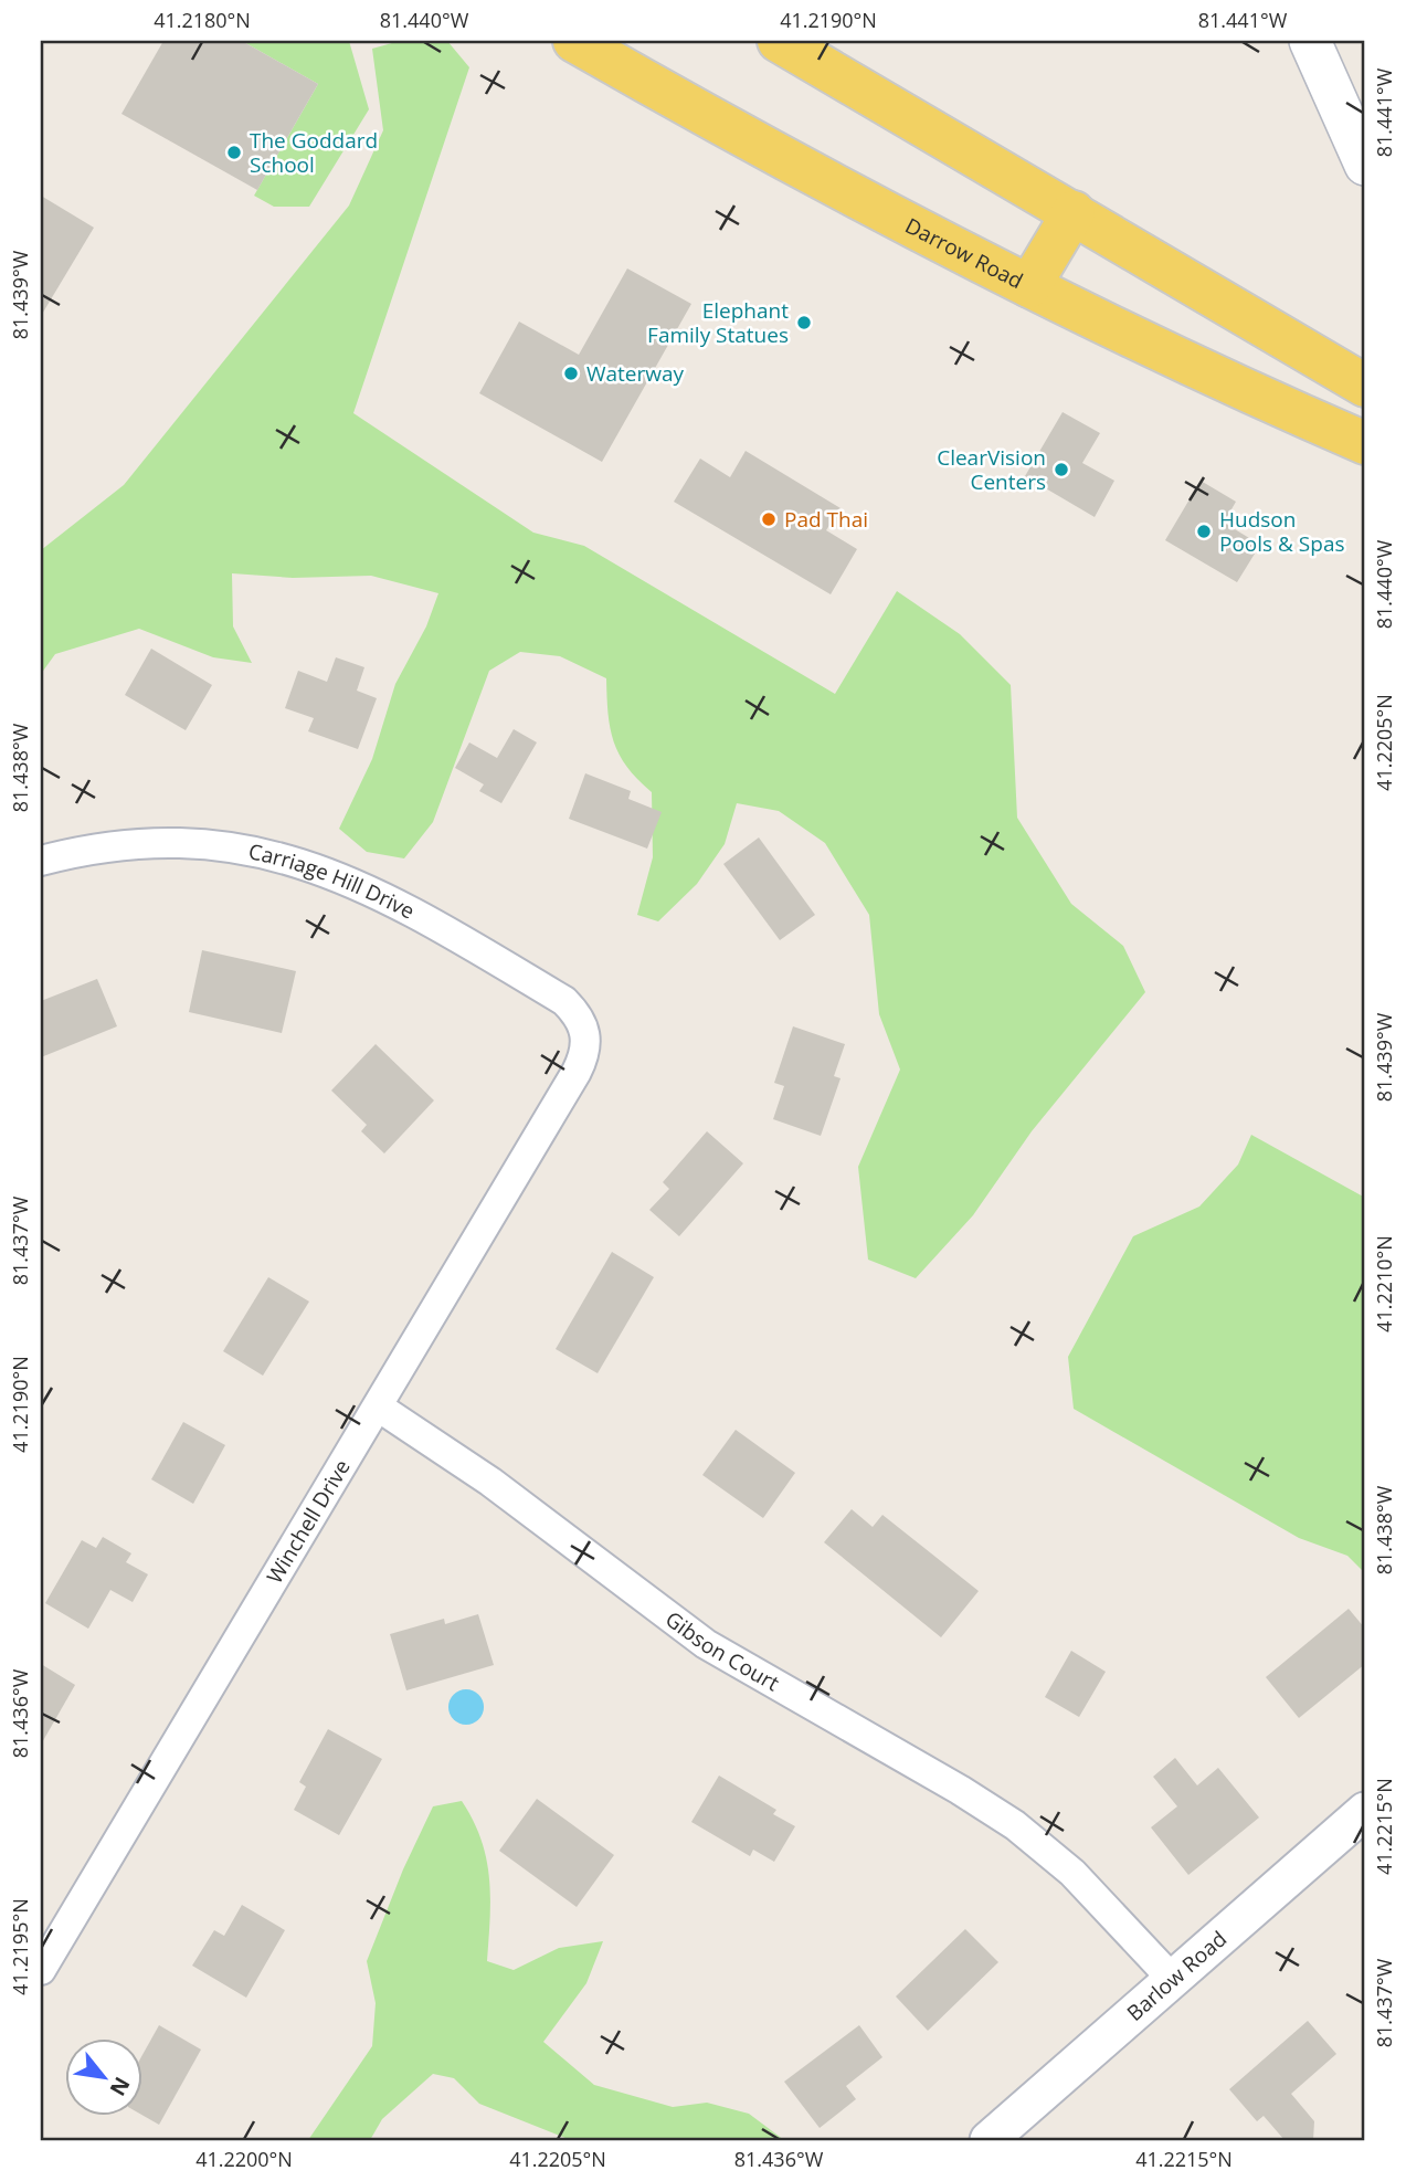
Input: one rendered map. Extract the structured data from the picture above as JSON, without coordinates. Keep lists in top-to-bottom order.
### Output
{
  "streets": {
    "main road": ["Darrow Road"],
    "street": [
      "Carriage Hill Drive",
      "Winchell Drive",
      "Gibson Court",
      "Barlow Road"
    ]
  },
  "crossings": [
    ["Carriage Hill Drive", "Winchell Drive"],
    ["Winchell Drive", "Gibson Court"],
    ["Gibson Court", "Barlow Road"]
  ],
  "places": [
    "The Goddard School",
    "Elephant Family Statues",
    "Waterway",
    "ClearVision Centers",
    "Pad Thai",
    "Hudson Pools & Spas"
  ],
  "north": "bottom right",
  "coordinates": [
    "41.2180°N",
    "81.440°W",
    "41.2190°N",
    "81.441°W",
    "81.439°W",
    "41.2205°N",
    "81.438°W",
    "81.437°W",
    "41.2210°N",
    "81.436°W",
    "41.2215°N",
    "41.2195°N",
    "41.2200°N"
  ]
}
